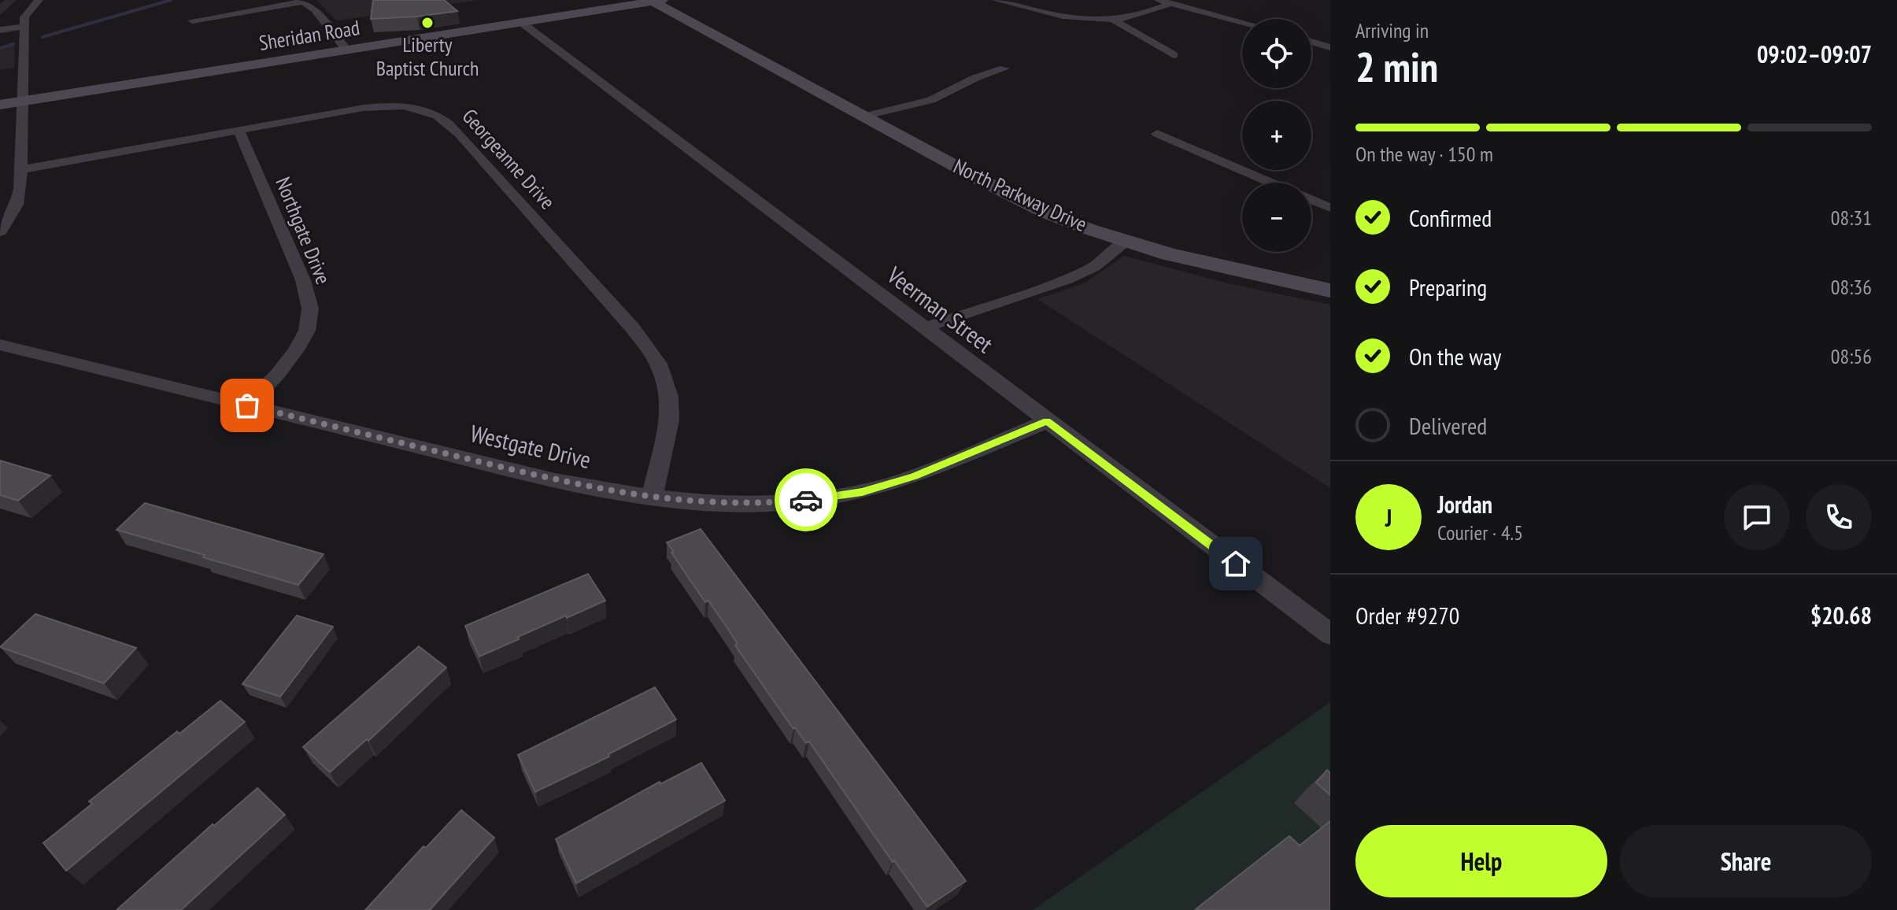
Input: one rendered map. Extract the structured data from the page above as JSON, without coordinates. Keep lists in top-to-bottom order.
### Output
{
  "streets": {
    "main road": ["Sheridan Road", "North Parkway Drive"],
    "street": [
      "Georgeanne Drive",
      "Northgate Drive",
      "Veerman Street",
      "Westgate Drive"
    ]
  },
  "crossings": [
    ["Sheridan Road", "North Parkway Drive"],
    ["Sheridan Road", "Veerman Street"],
    ["Georgeanne Drive", "Northgate Drive"],
    ["Georgeanne Drive", "Westgate Drive"],
    ["Northgate Drive", "Westgate Drive"],
    ["Veerman Street", "Westgate Drive"]
  ],
  "places": ["Liberty Baptist Church"],
  "page": {
    "heading": ["2 min", "Arriving in", "09:02–09:07"],
    "panel": [
      "Jordan",
      "Courier · 4.5",
      "Order #9270",
      "$20.68"
    ],
    "map_buttons": ["+", "−"],
    "bar": "On the way · 150 m",
    "list": [
      ["Confirmed", "08:31"],
      ["Preparing", "08:36"],
      ["On the way", "08:56"],
      "Delivered"
    ],
    "round": "J",
    "buttons": ["Help", "Share"]
  }
}
